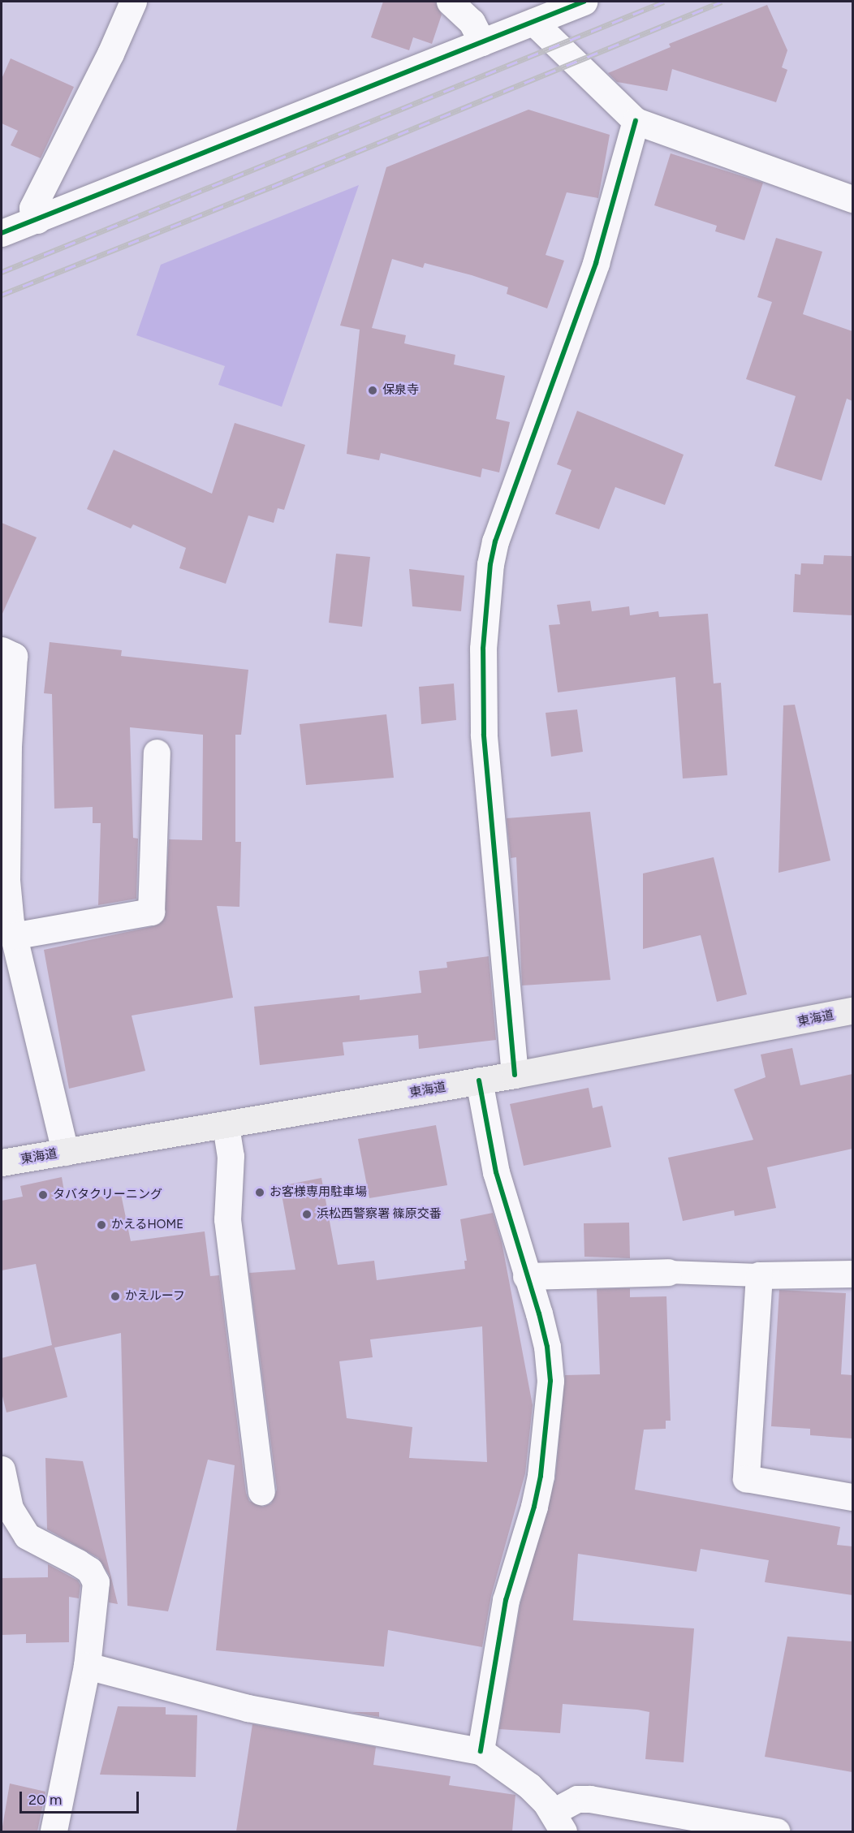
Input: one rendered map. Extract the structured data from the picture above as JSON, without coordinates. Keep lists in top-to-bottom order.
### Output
{
  "streets": {
    "main road": ["東海道"]
  },
  "places": [
    "保泉寺",
    "お客様専用駐車場",
    "タバタクリーニング",
    "浜松西警察署 篠原交番",
    "かえるHOME",
    "かえルーフ"
  ],
  "scale_bar": "20 m"
}
